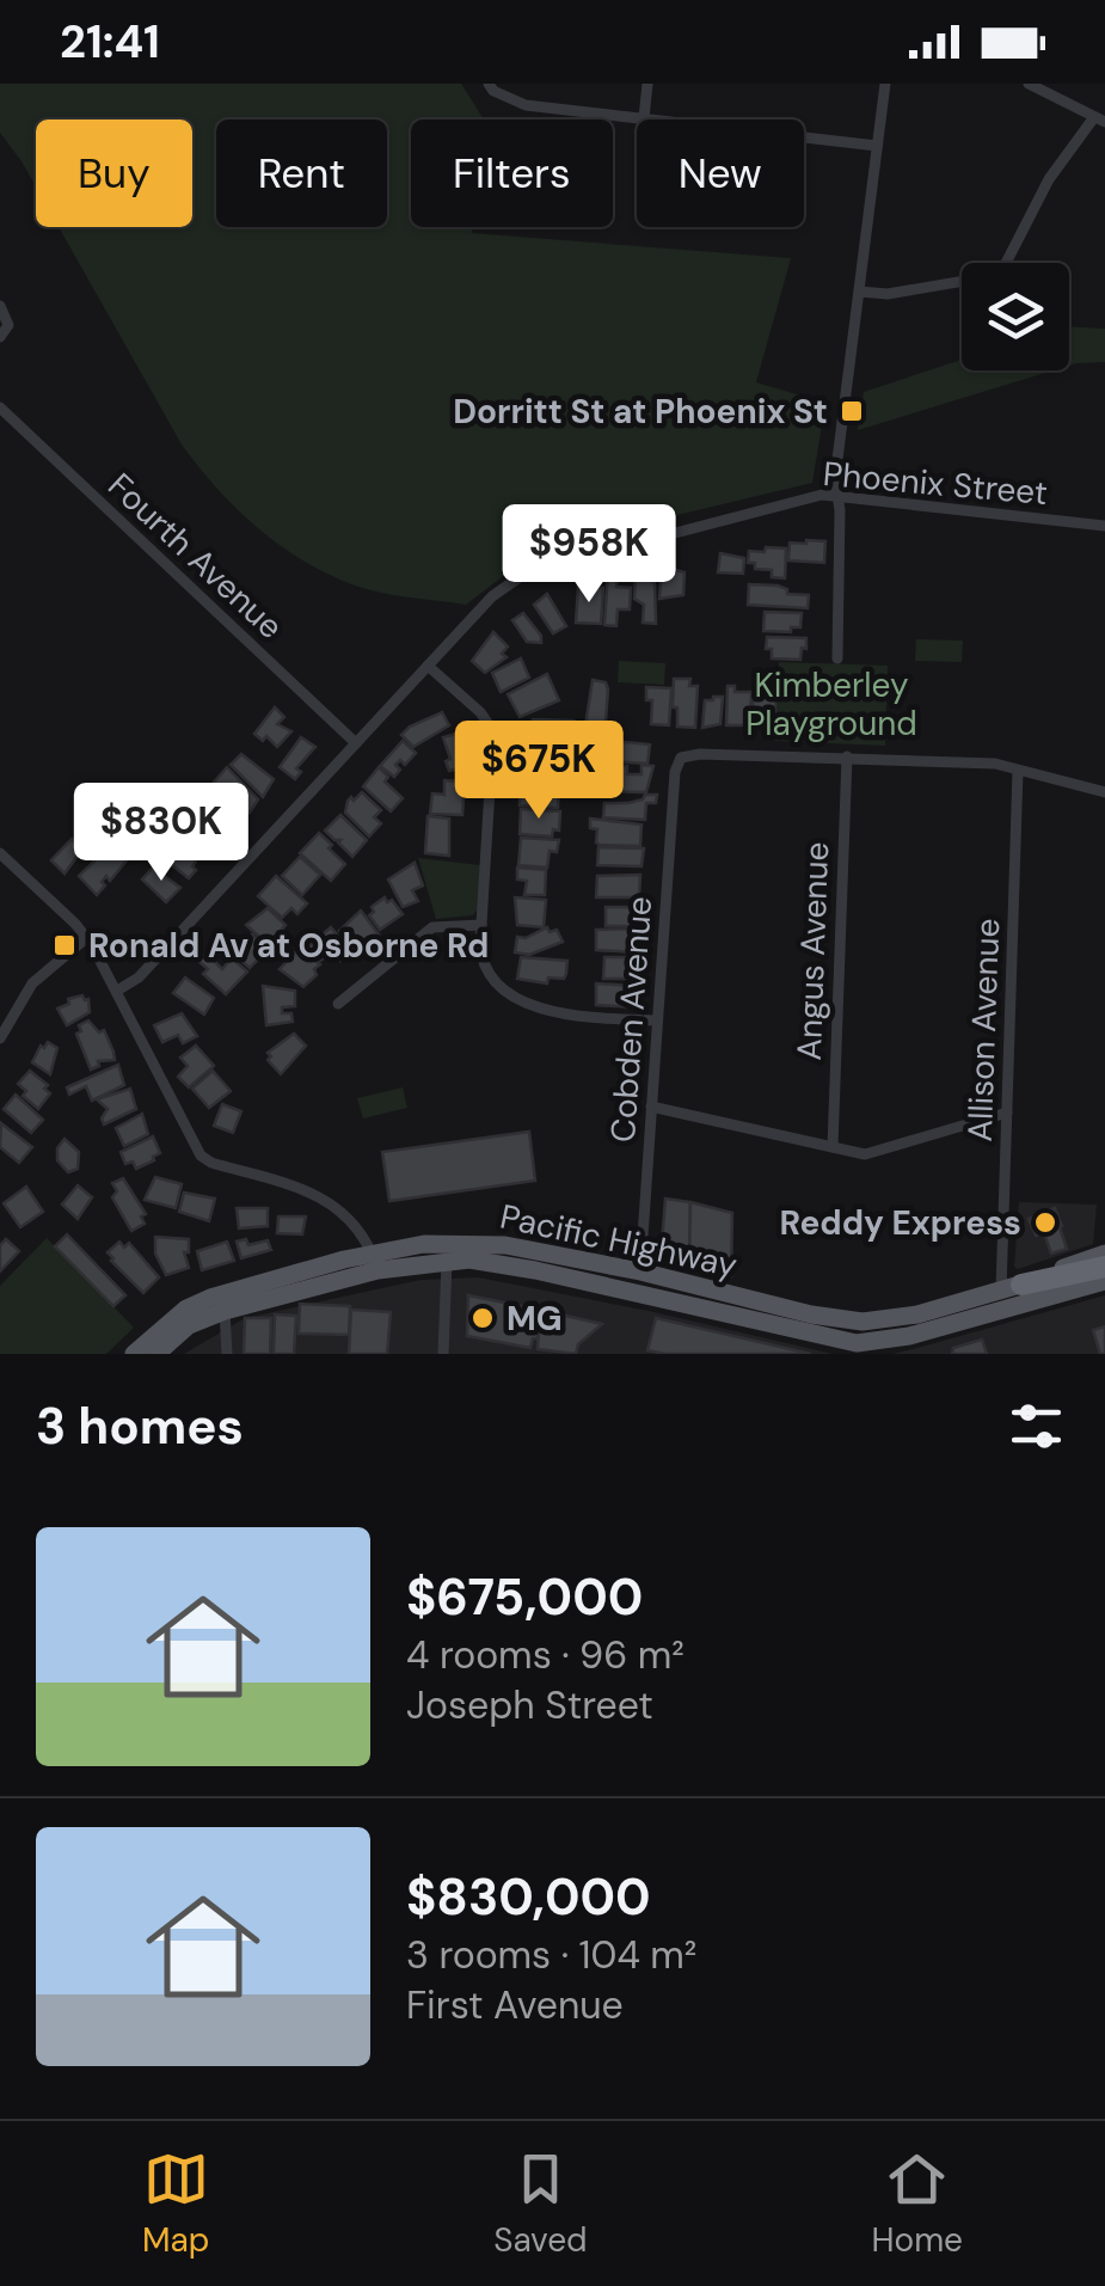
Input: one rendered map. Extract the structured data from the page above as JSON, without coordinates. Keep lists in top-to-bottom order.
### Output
{
  "streets": {
    "main road": ["Pacific Highway"],
    "street": [
      "Phoenix Street",
      "Fourth Avenue",
      "Angus Avenue",
      "Cobden Avenue",
      "Allison Avenue"
    ]
  },
  "crossings": [
    ["Phoenix Street", "Fourth Avenue"],
    ["Angus Avenue", "Cobden Avenue"],
    ["Cobden Avenue", "Pacific Highway"],
    ["Allison Avenue", "Pacific Highway"]
  ],
  "parks": ["Kimberley Playground"],
  "places": {
    "transit": ["Dorritt St at Phoenix St", "Ronald Av at Osborne Rd"],
    "other": ["Reddy Express", "MG"]
  },
  "page": {
    "status": "21:41",
    "chip": [
      "Buy",
      "Rent",
      "Filters",
      "New"
    ],
    "price": ["$958K", "$675K", "$830K"],
    "heading": "3 homes",
    "list": [
      {
        "name": "$675,000",
        "note": "4 rooms · 96 m² · Joseph Street"
      },
      {
        "name": "$830,000",
        "note": "3 rooms · 104 m² · First Avenue"
      }
    ],
    "tabs": ["Map", "Saved", "Home"]
  }
}
